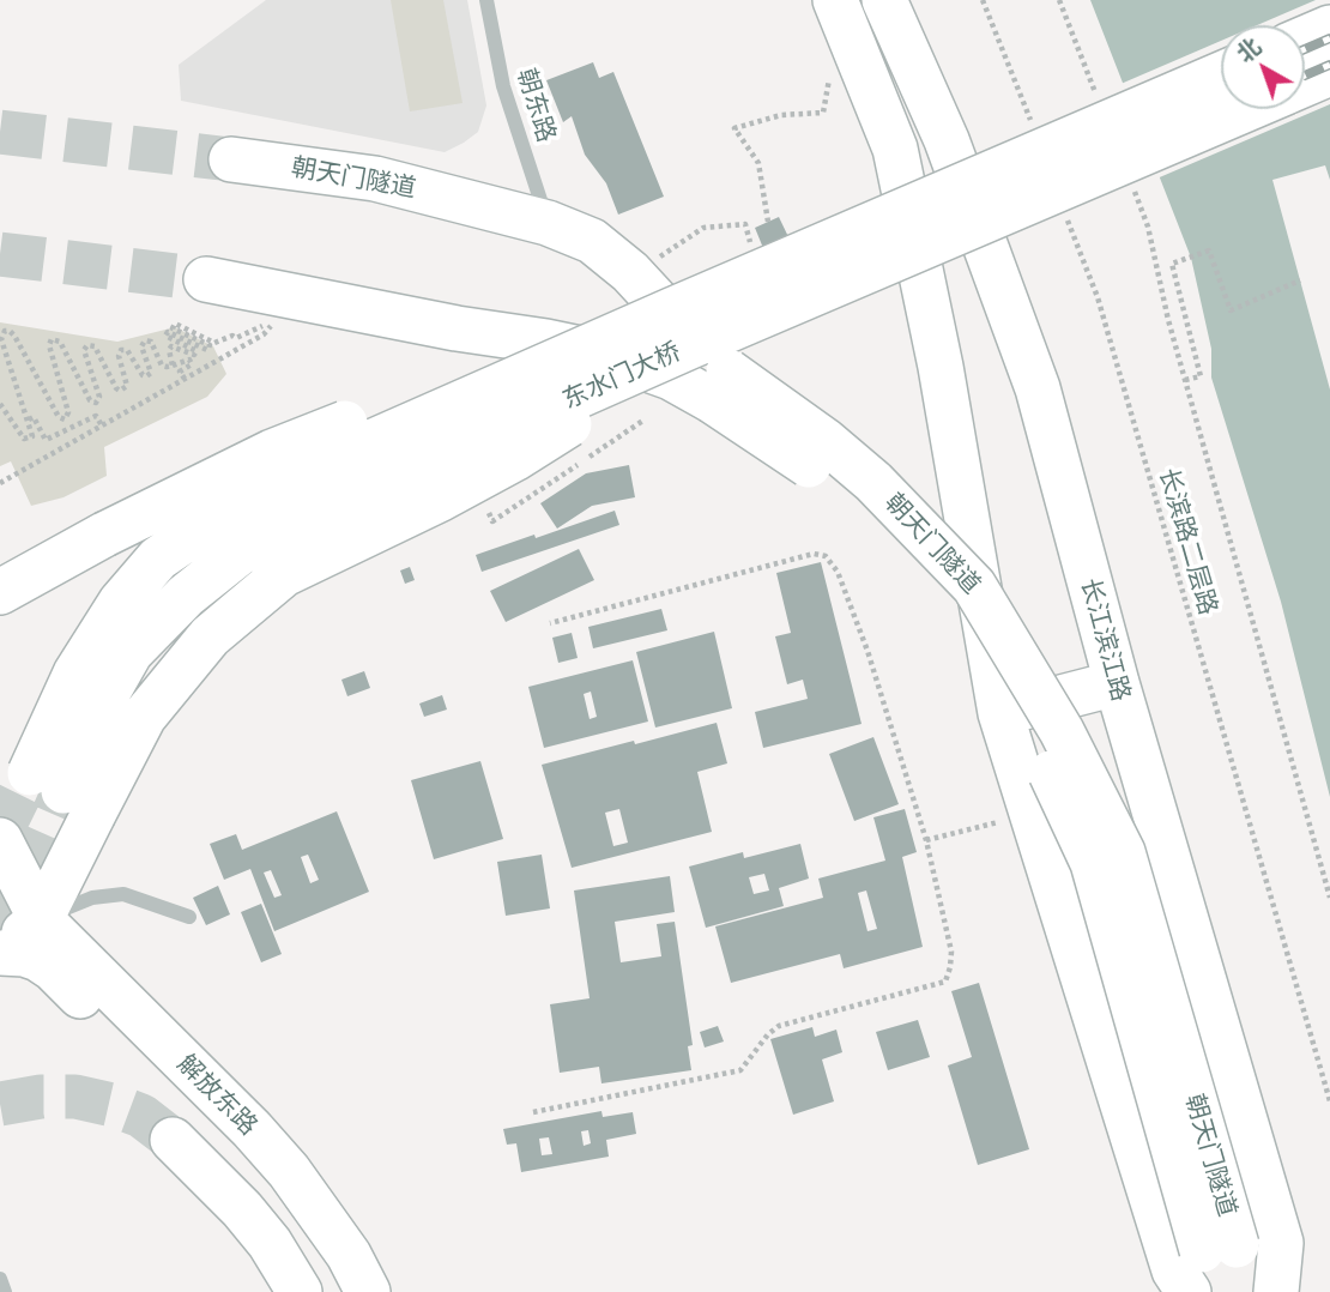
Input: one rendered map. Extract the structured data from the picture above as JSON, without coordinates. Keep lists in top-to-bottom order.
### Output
{
  "streets": {
    "main road": [
      "朝天门隧道",
      "东水门大桥",
      "长江滨江路",
      "解放东路"
    ],
    "street": ["朝东路"],
    "path": ["长滨路二层路"]
  },
  "crossings": [
    ["朝东路", "朝天门隧道"]
  ],
  "north": "top left"
}
